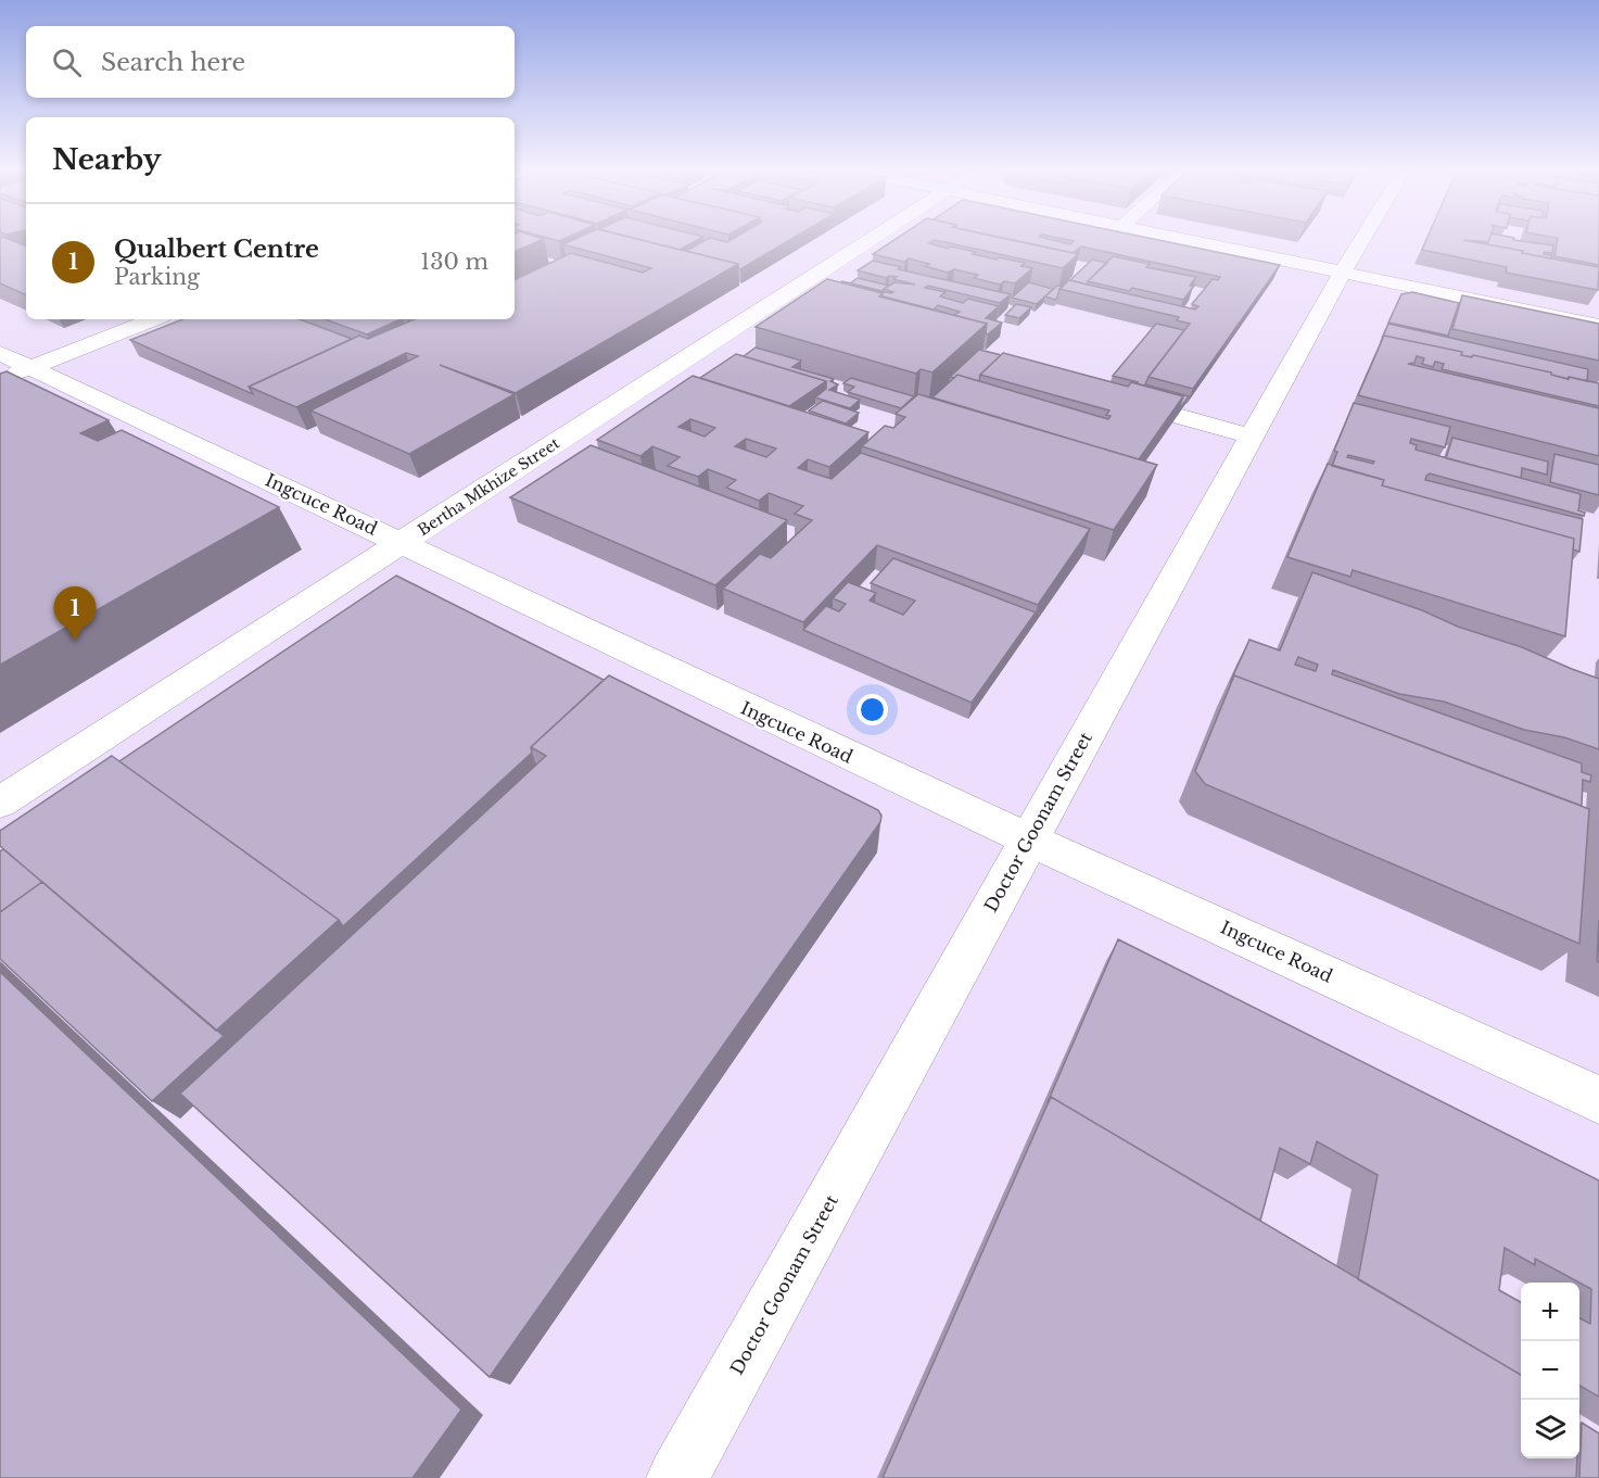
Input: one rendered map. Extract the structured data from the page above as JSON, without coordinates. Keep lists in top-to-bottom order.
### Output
{
  "streets": {
    "street": ["Bertha Mkhize Street", "Ingcuce Road", "Doctor Goonam Street"]
  },
  "crossings": [
    ["Bertha Mkhize Street", "Ingcuce Road"],
    ["Ingcuce Road", "Doctor Goonam Street"]
  ],
  "page": {
    "search": "Search here",
    "heading": "Nearby",
    "list": [
      {
        "mark": "1",
        "name": "Qualbert Centre",
        "note": "Parking",
        "value": "130 m"
      }
    ],
    "pins": "1",
    "map_buttons": ["+", "−"]
  }
}
